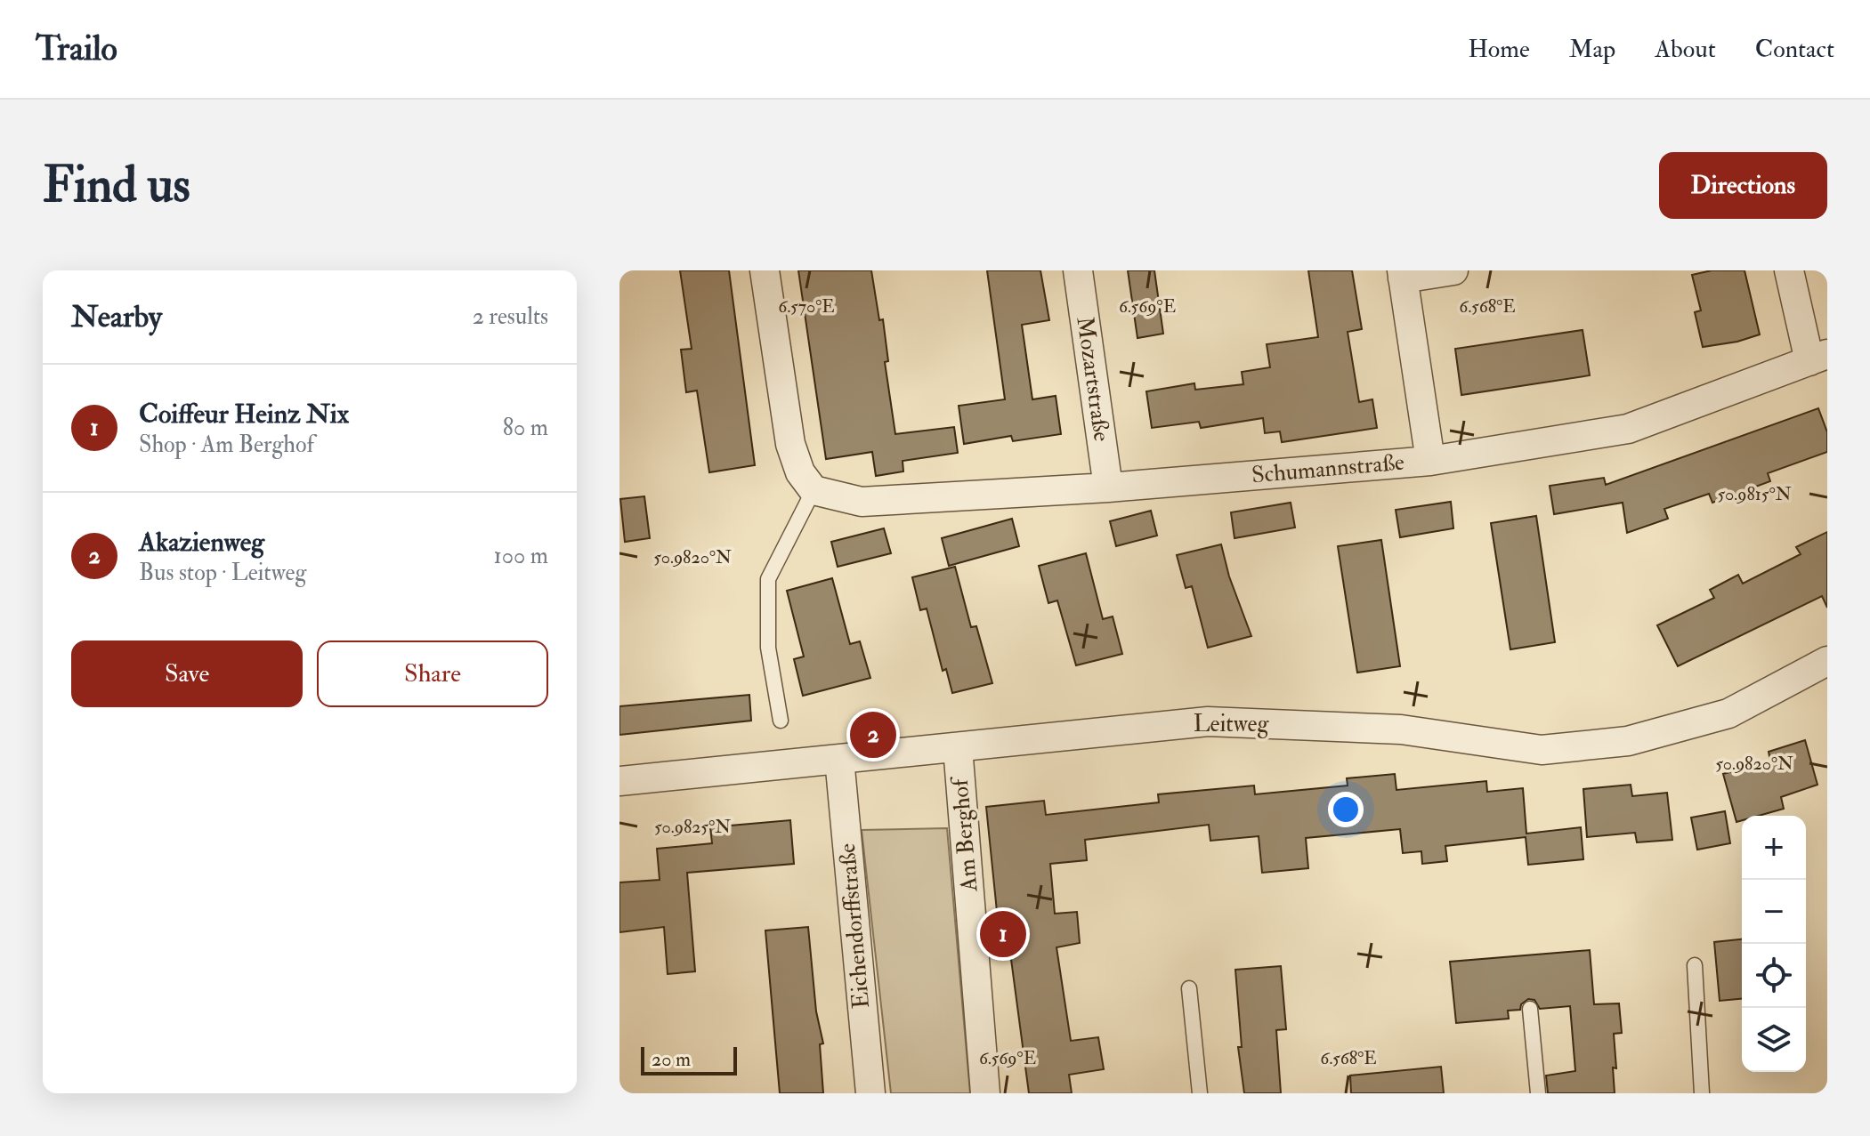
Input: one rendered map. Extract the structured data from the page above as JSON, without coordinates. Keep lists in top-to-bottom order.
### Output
{
  "streets": {
    "street": [
      "Mozartstraße",
      "Schumannstraße",
      "Leitweg",
      "Am Berghof",
      "Eichendorffstraße"
    ]
  },
  "crossings": [
    ["Mozartstraße", "Schumannstraße"],
    ["Leitweg", "Am Berghof"],
    ["Leitweg", "Eichendorffstraße"]
  ],
  "scale_bar": "20 m",
  "page": {
    "header": "Trailo",
    "nav": [
      "Home",
      "Map",
      "About",
      "Contact"
    ],
    "buttons": [
      "Directions",
      ["Save", "Share"]
    ],
    "title": "Find us",
    "heading": ["Nearby", "2 results"],
    "list": [
      {
        "mark": "1",
        "name": "Coiffeur Heinz Nix",
        "note": "Shop · Am Berghof",
        "value": "80 m"
      },
      {
        "mark": "2",
        "name": "Akazienweg",
        "note": "Bus stop · Leitweg",
        "value": "100 m"
      }
    ],
    "pins": ["2", "1"],
    "map_buttons": ["+", "−"],
    "scale": "20 m"
  },
  "coordinates": [
    "6.570°E",
    "6.569°E",
    "6.568°E",
    "50.9815°N",
    "50.9820°N",
    "50.9825°N"
  ]
}
